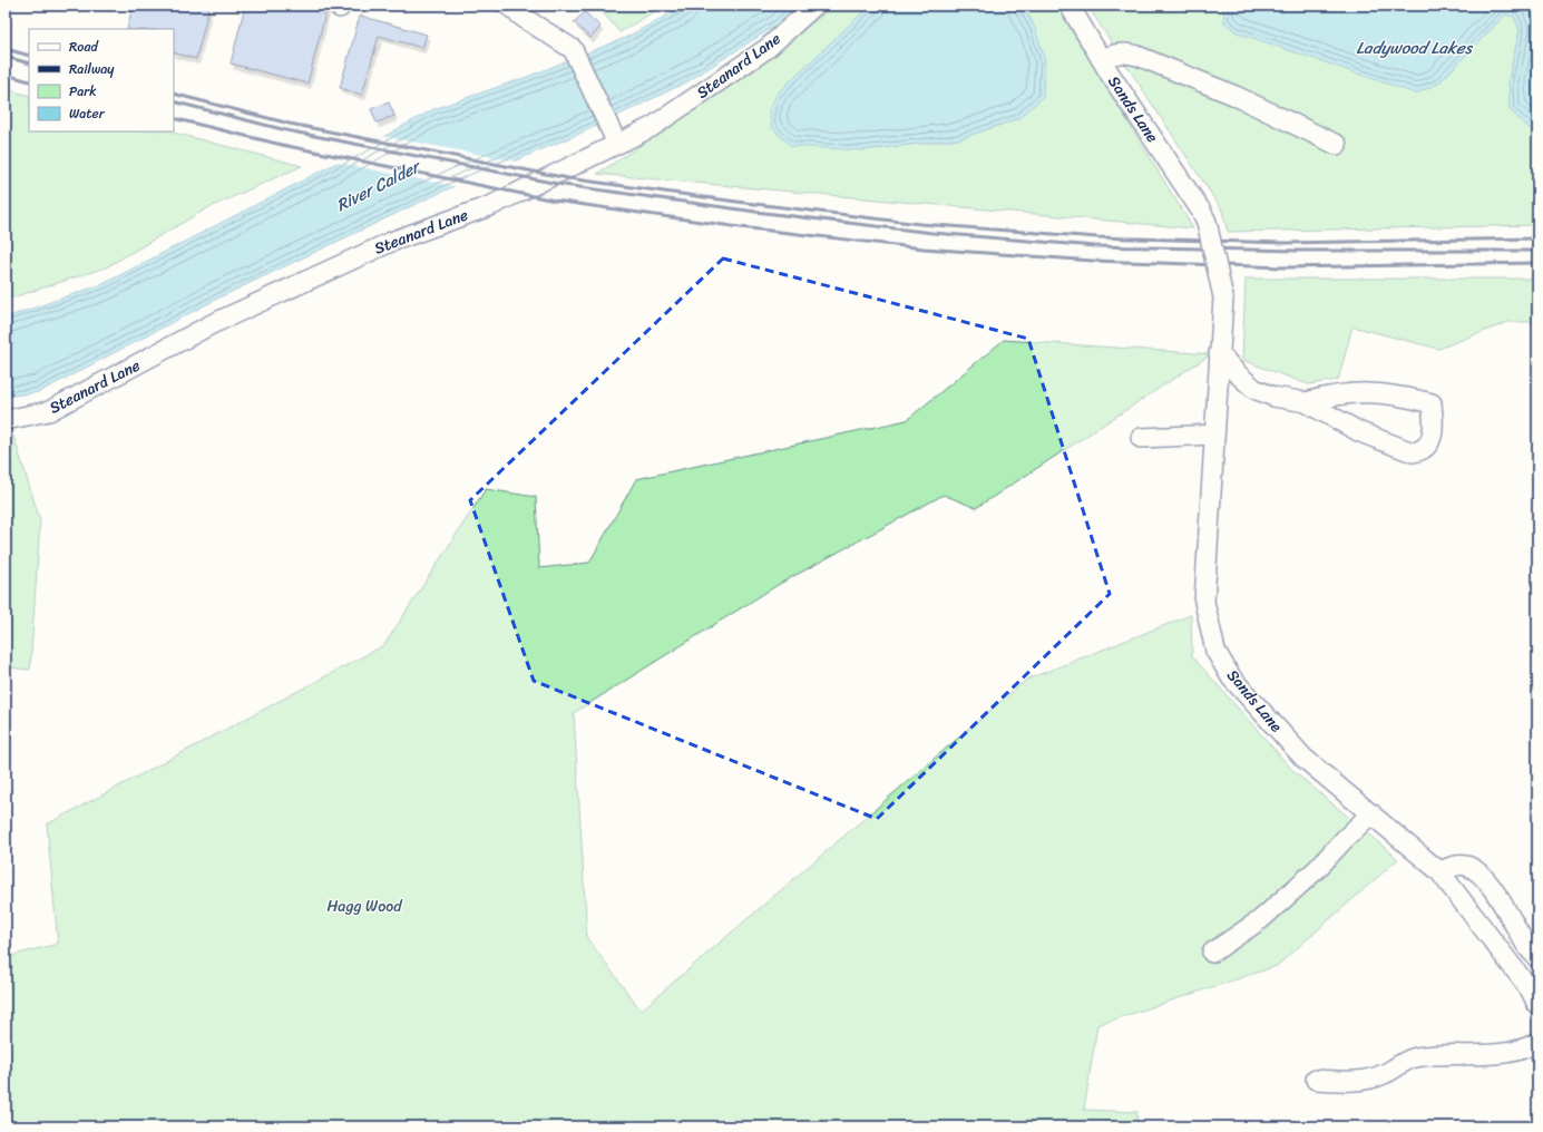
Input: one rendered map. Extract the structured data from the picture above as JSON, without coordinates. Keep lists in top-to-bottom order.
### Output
{
  "streets": {
    "street": ["Steanard Lane", "Sands Lane"]
  },
  "water": ["Ladywood Lakes", "River Calder"],
  "parks": ["Hagg Wood"],
  "legend": [
    "Road",
    "Railway",
    "Park",
    "Water"
  ]
}
